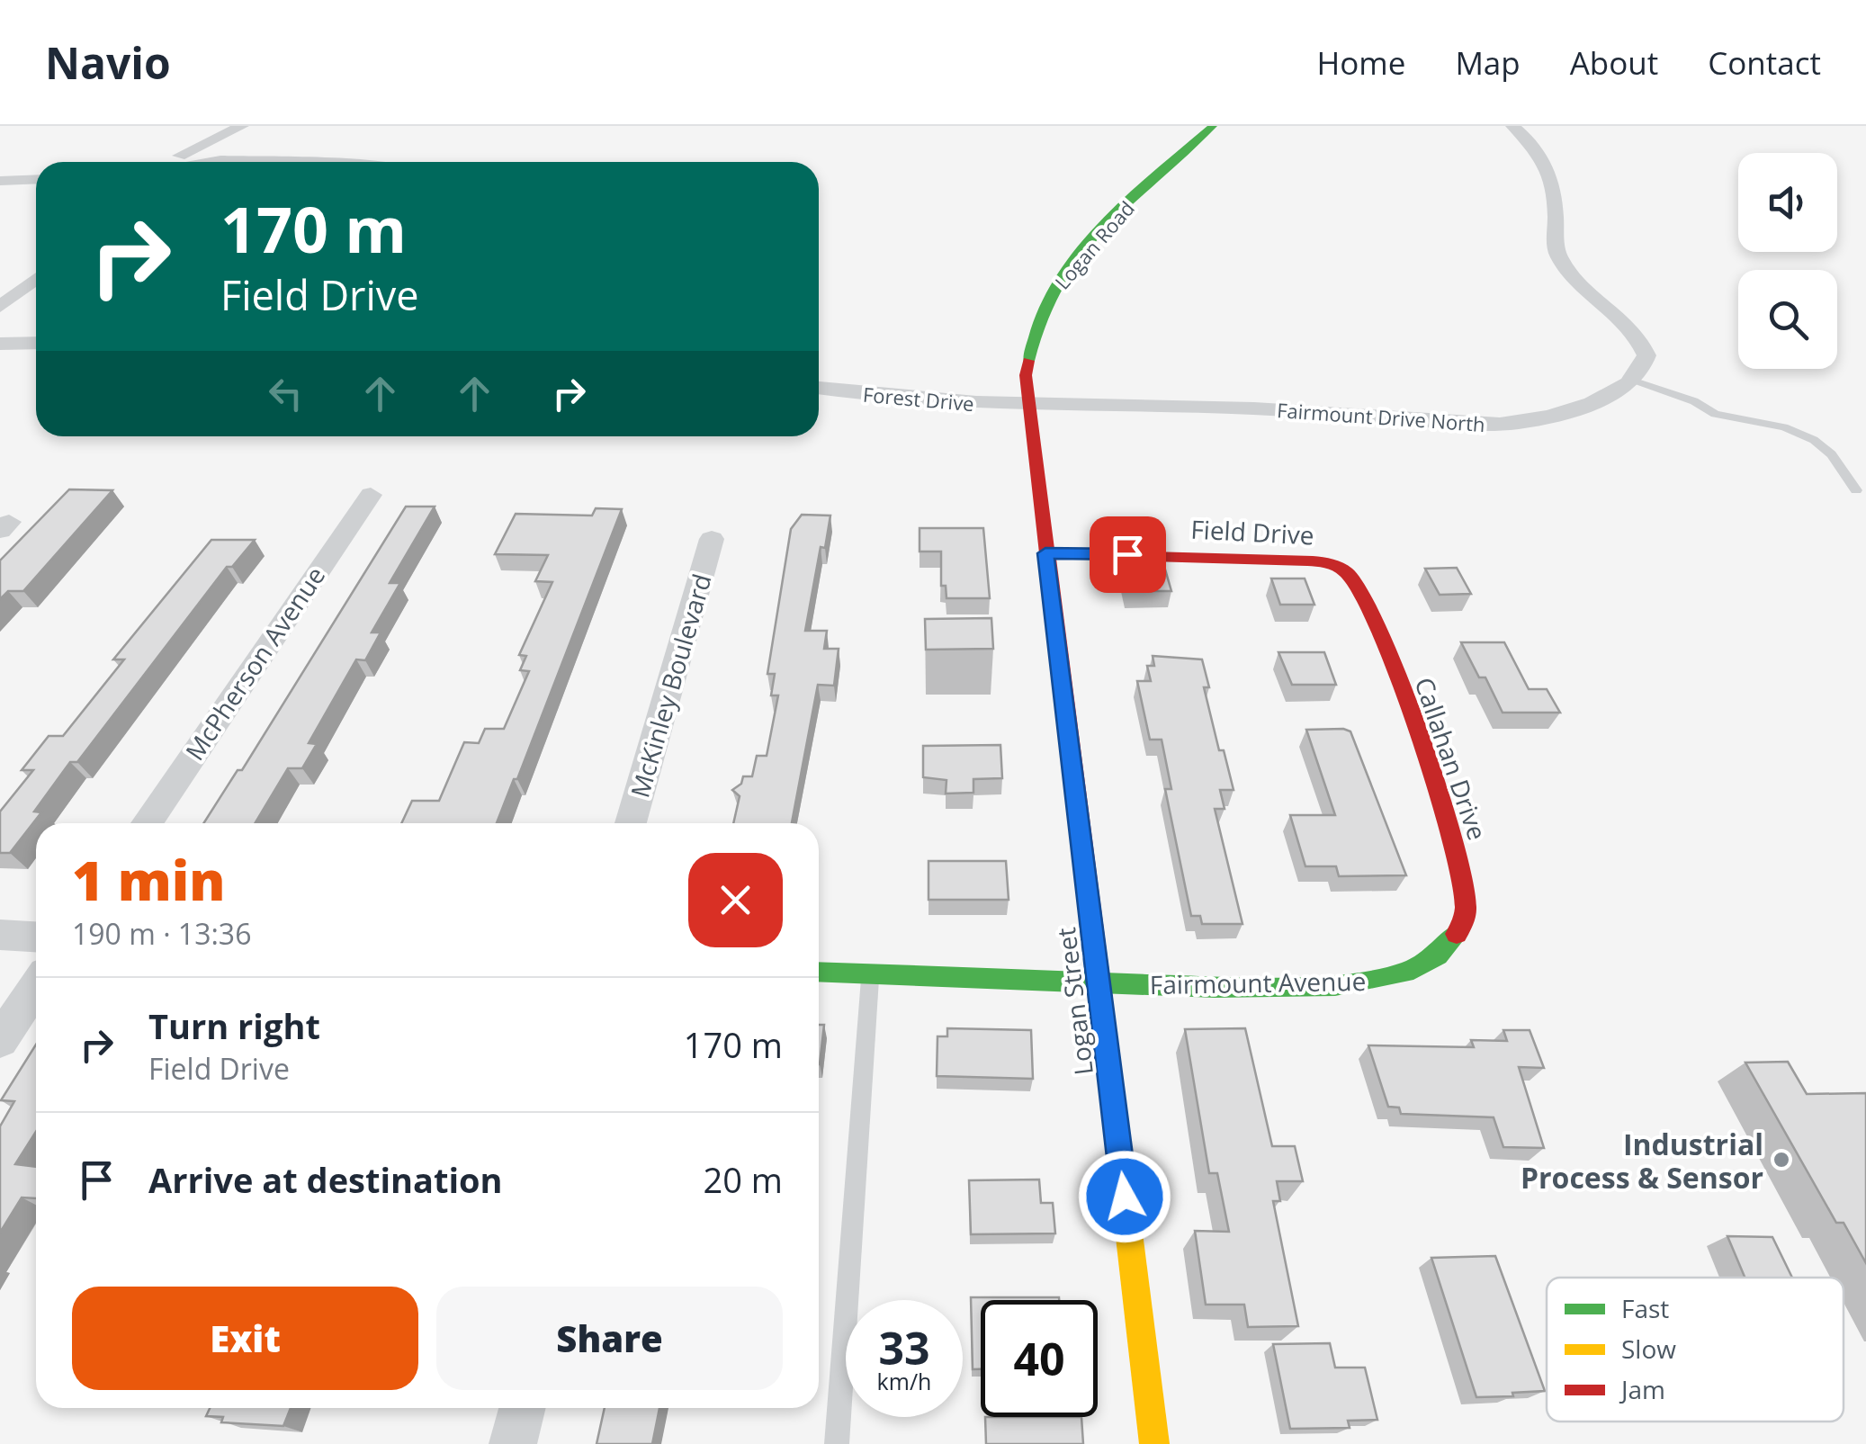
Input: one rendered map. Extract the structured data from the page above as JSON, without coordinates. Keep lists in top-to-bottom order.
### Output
{
  "streets": {
    "street": [
      "Logan Road",
      "Forest Drive",
      "Fairmount Drive North",
      "Field Drive",
      "McPherson Avenue",
      "McKinley Boulevard",
      "Callahan Drive",
      "Fairmount Avenue",
      "Logan Street"
    ]
  },
  "crossings": [
    ["Logan Road", "Forest Drive"],
    ["Logan Road", "Fairmount Drive North"],
    ["Logan Road", "Field Drive"],
    ["Logan Road", "Logan Street"],
    ["Forest Drive", "Fairmount Drive North"],
    ["Field Drive", "Callahan Drive"],
    ["Field Drive", "Logan Street"],
    ["Callahan Drive", "Fairmount Avenue"],
    ["Fairmount Avenue", "Logan Street"]
  ],
  "places": ["Industrial Process & Sensor"],
  "legend": ["Fast", "Slow", "Jam"],
  "page": {
    "header": "Navio",
    "nav": [
      "Home",
      "Map",
      "About",
      "Contact"
    ],
    "turn": ["170 m", "Field Drive"],
    "heading": ["1 min", "190 m · 13:36"],
    "list": [
      {
        "name": "Turn right",
        "note": "Field Drive",
        "value": "170 m"
      },
      {
        "name": "Arrive at destination",
        "value": "20 m"
      }
    ],
    "buttons": ["Exit", "Share"],
    "speed": "33 km/h",
    "limit": "40"
  }
}
